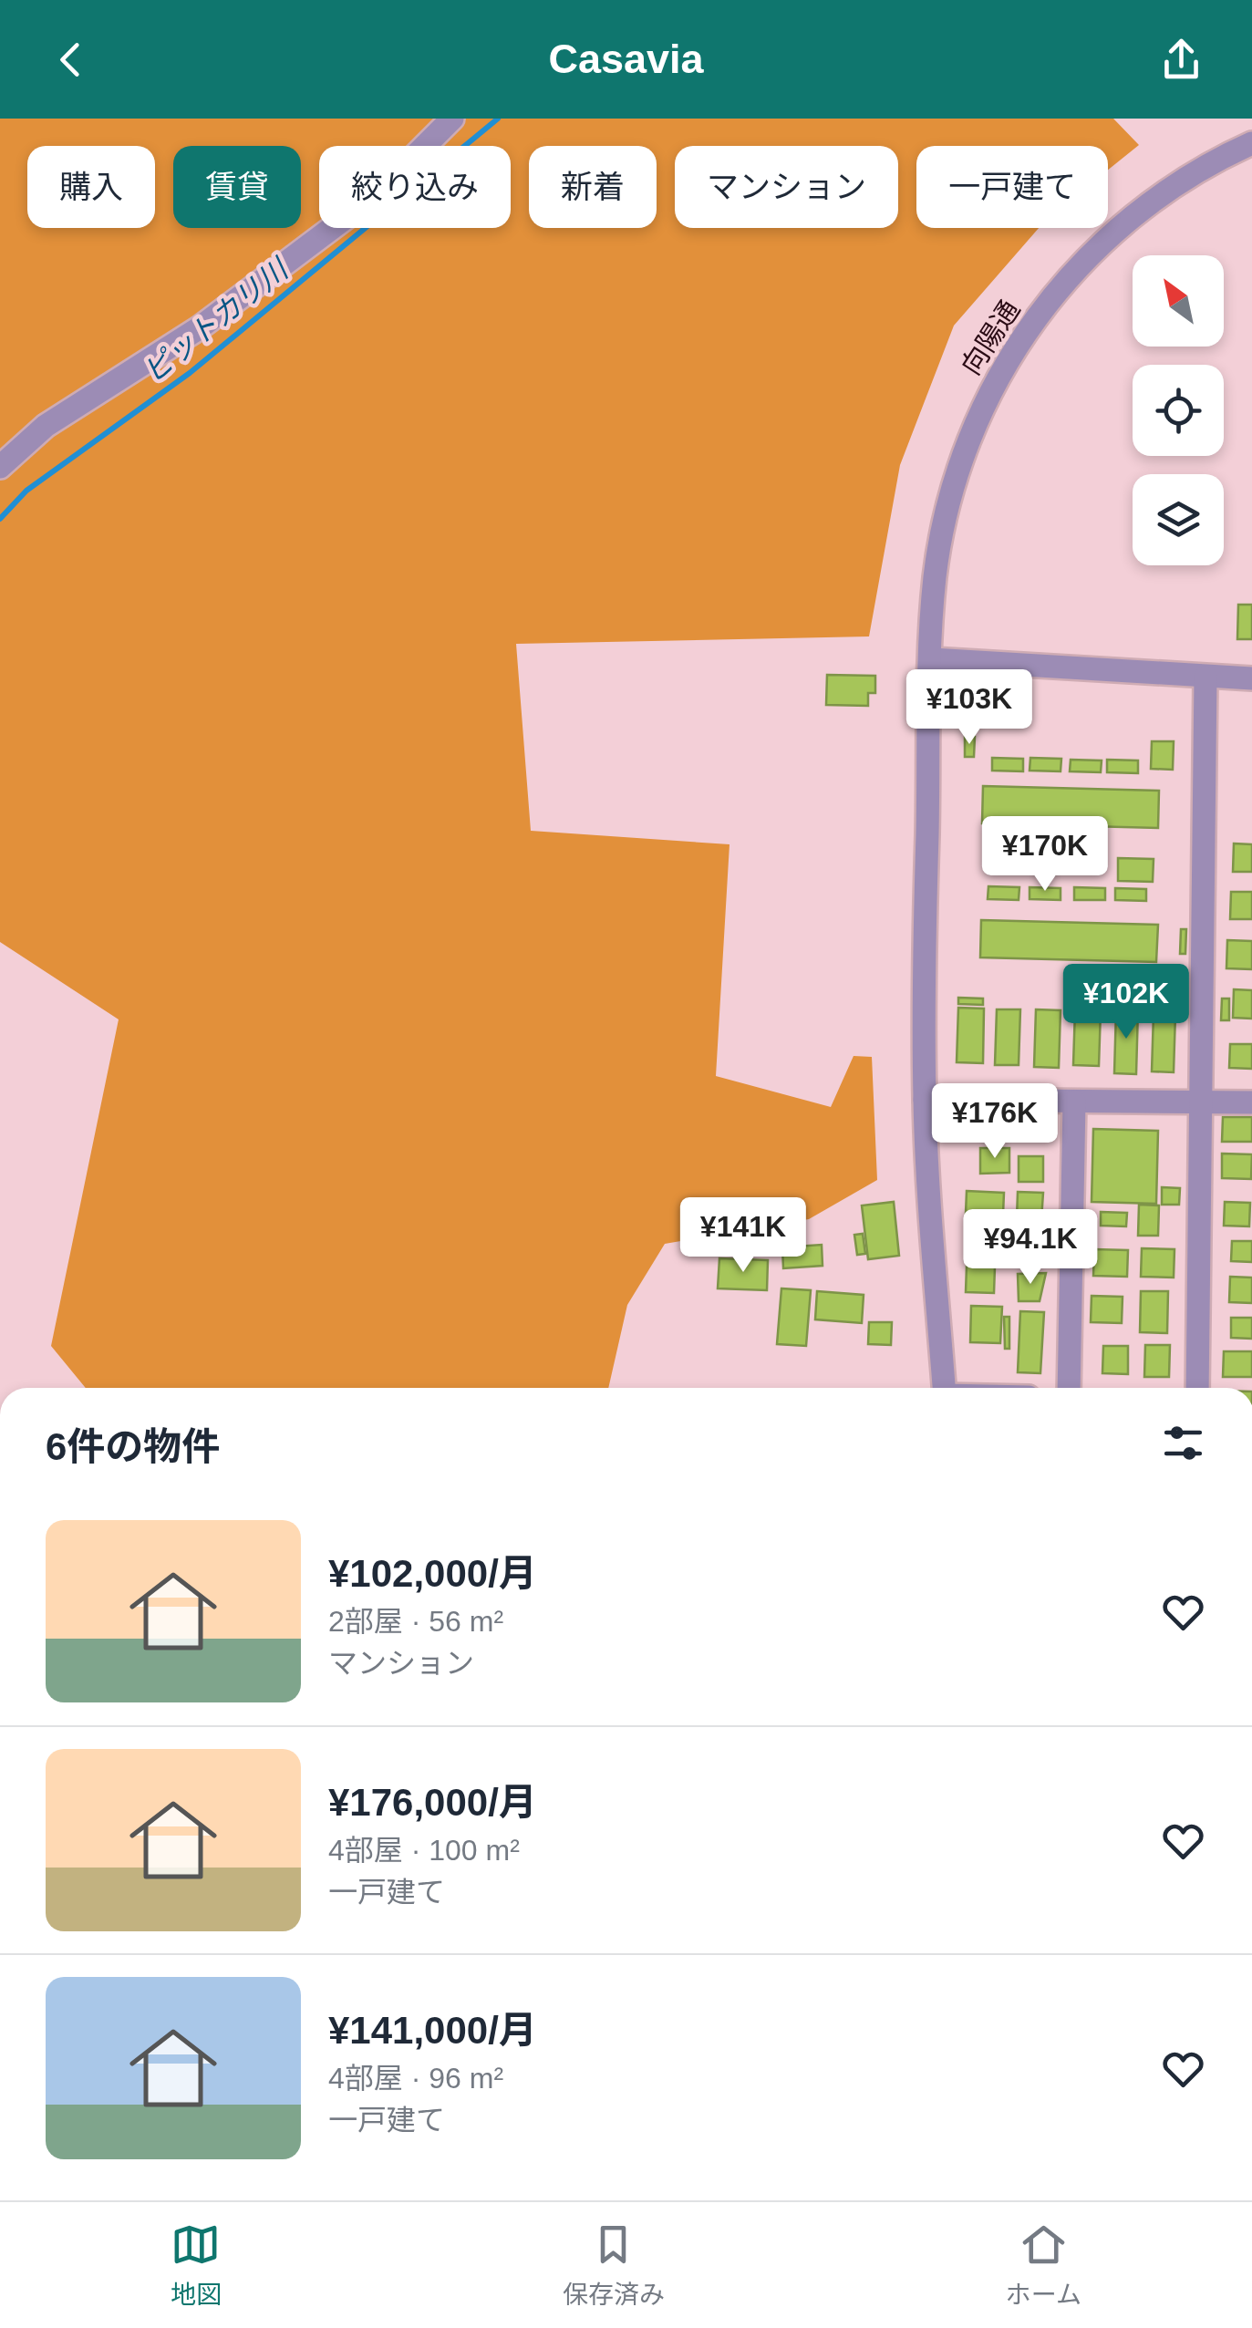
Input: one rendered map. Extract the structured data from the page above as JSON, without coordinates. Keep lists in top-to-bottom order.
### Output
{
  "streets": {
    "street": ["向陽通"]
  },
  "water": ["ピットカリ川"],
  "north": "top left",
  "page": {
    "header": "Casavia",
    "chip": [
      "購入",
      "賃貸",
      "絞り込み",
      "新着",
      "マンション",
      "一戸建て"
    ],
    "price": [
      "¥103K",
      "¥170K",
      "¥102K",
      "¥176K",
      "¥141K",
      "¥94.1K"
    ],
    "heading": "6件の物件",
    "list": [
      {
        "name": "¥102,000/月",
        "note": "2部屋 · 56 m² · マンション"
      },
      {
        "name": "¥176,000/月",
        "note": "4部屋 · 100 m² · 一戸建て"
      },
      {
        "name": "¥141,000/月",
        "note": "4部屋 · 96 m² · 一戸建て"
      }
    ],
    "tabs": ["地図", "保存済み", "ホーム"]
  }
}
